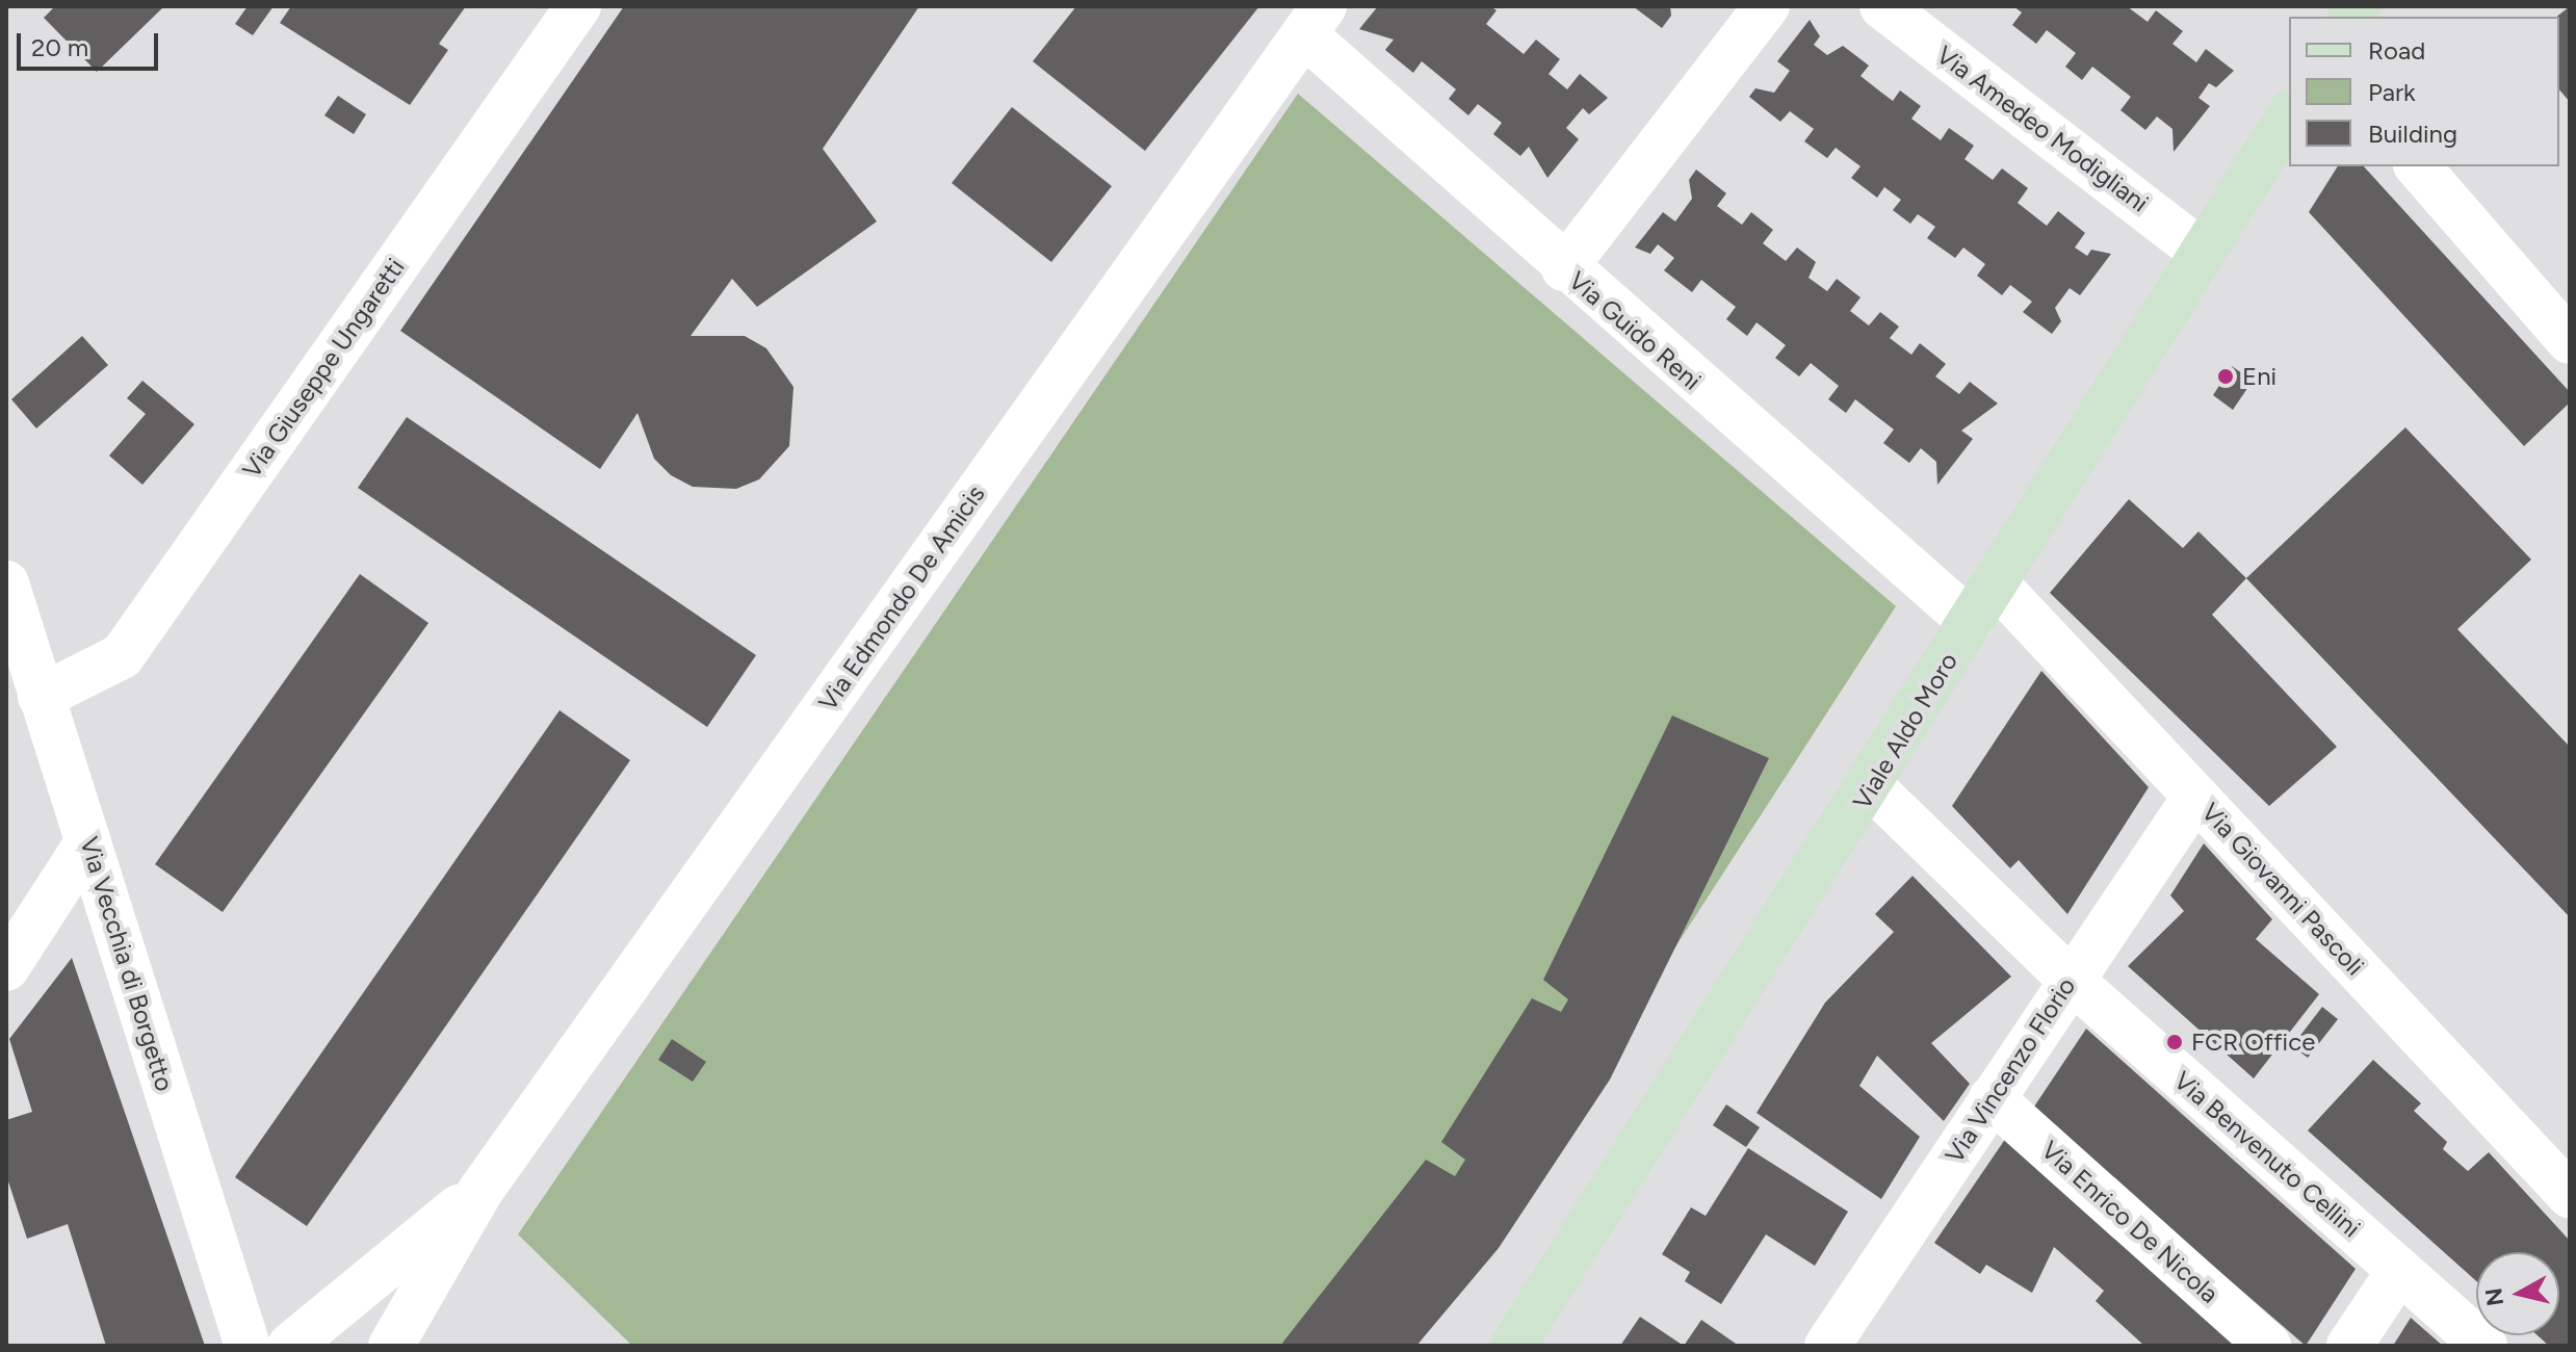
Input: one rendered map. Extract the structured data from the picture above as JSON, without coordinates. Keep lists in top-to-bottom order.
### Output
{
  "streets": {
    "main road": ["Viale Aldo Moro"],
    "street": [
      "Via Amedeo Modigliani",
      "Via Guido Reni",
      "Via Giuseppe Ungaretti",
      "Via Edmondo De Amicis",
      "Via Giovanni Pascoli",
      "Via Vecchia di Borgetto",
      "Via Vincenzo Florio",
      "Via Benvenuto Cellini",
      "Via Enrico De Nicola"
    ]
  },
  "crossings": [
    ["Via Amedeo Modigliani", "Viale Aldo Moro"],
    ["Via Guido Reni", "Via Edmondo De Amicis"],
    ["Via Guido Reni", "Viale Aldo Moro"],
    ["Via Giuseppe Ungaretti", "Via Vecchia di Borgetto"],
    ["Viale Aldo Moro", "Via Giovanni Pascoli"],
    ["Viale Aldo Moro", "Via Benvenuto Cellini"],
    ["Via Giovanni Pascoli", "Via Vincenzo Florio"],
    ["Via Vincenzo Florio", "Via Benvenuto Cellini"],
    ["Via Vincenzo Florio", "Via Enrico De Nicola"]
  ],
  "places": ["Eni", "FCR Office"],
  "legend": ["Road", "Park", "Building"],
  "scale_bar": "20 m",
  "north": "left"
}
